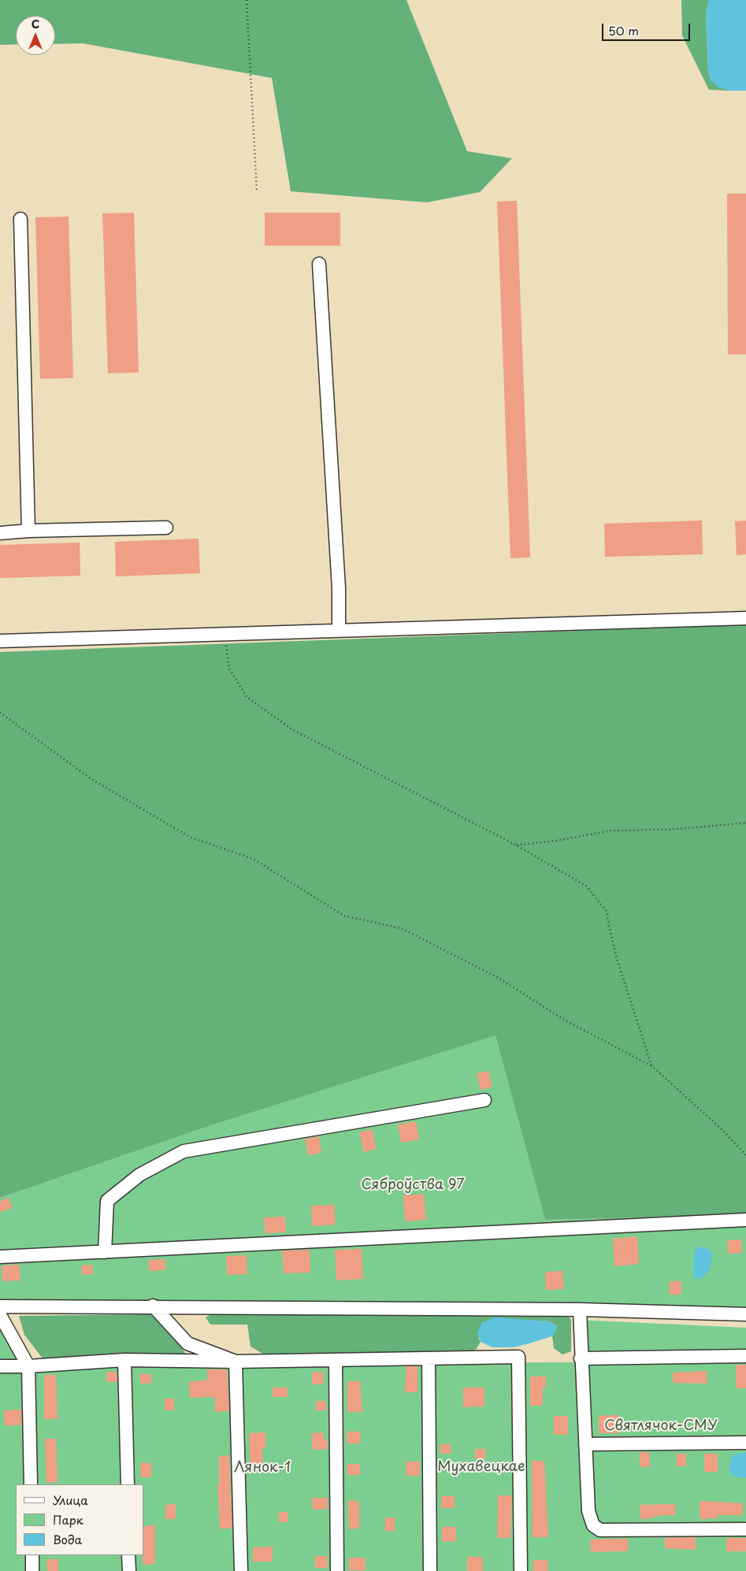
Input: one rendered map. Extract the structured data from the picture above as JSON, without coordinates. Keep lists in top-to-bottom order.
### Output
{
  "parks": [
    "Сяброўства 97",
    "Святлячок-СМУ",
    "Мухавецкае",
    "Лянок-1"
  ],
  "legend": ["Улица", "Парк", "Вода"],
  "scale_bar": "50 m",
  "north": "top"
}
